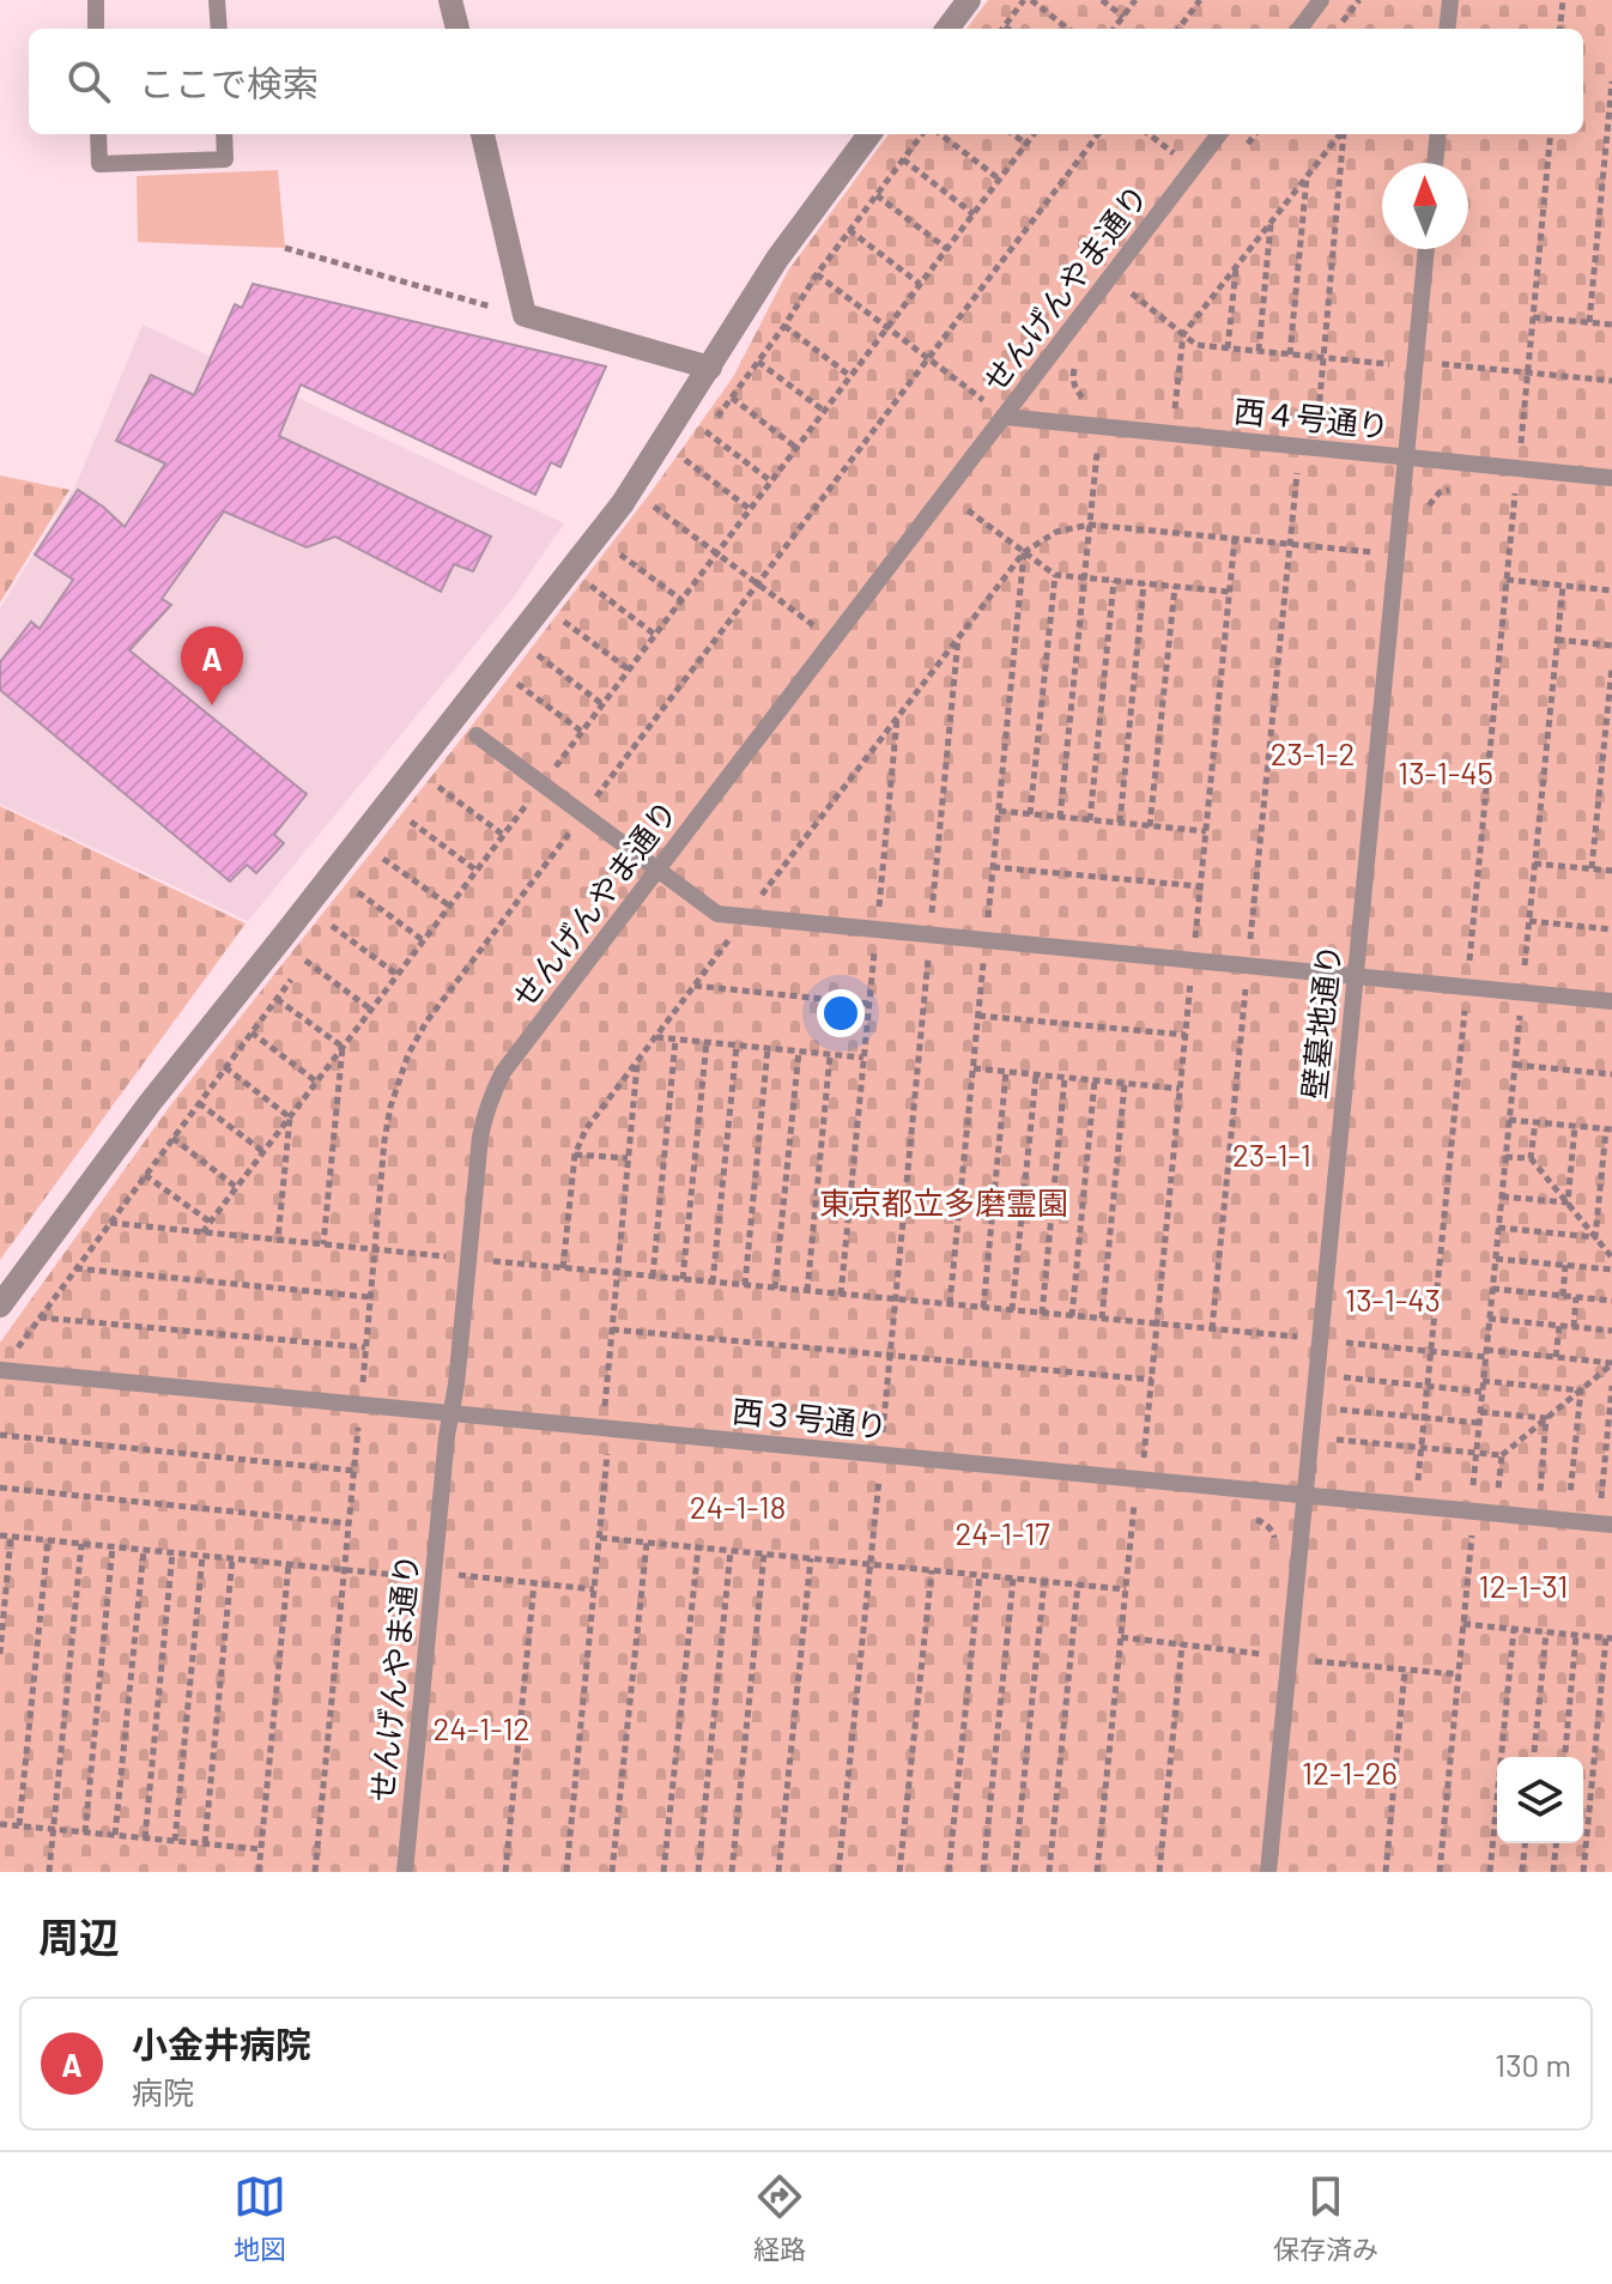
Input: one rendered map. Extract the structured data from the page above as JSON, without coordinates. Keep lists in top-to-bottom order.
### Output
{
  "streets": {
    "lane": [
      "せんげんやま通り",
      "西４号通り",
      "壁墓地通り",
      "西３号通り"
    ]
  },
  "crossings": [
    ["せんげんやま通り", "西４号通り"],
    ["せんげんやま通り", "西３号通り"],
    ["西４号通り", "壁墓地通り"],
    ["壁墓地通り", "西３号通り"]
  ],
  "parks": [
    "23-1-2",
    "13-1-45",
    "23-1-1",
    "東京都立多磨霊園",
    "13-1-43",
    "24-1-18",
    "24-1-17",
    "12-1-31",
    "24-1-12",
    "12-1-26"
  ],
  "north": "top",
  "page": {
    "search": "ここで検索",
    "pins": "A",
    "heading": "周辺",
    "list": [
      {
        "mark": "A",
        "name": "小金井病院",
        "note": "病院",
        "value": "130 m"
      }
    ],
    "nav": ["地図", "経路", "保存済み"]
  }
}
